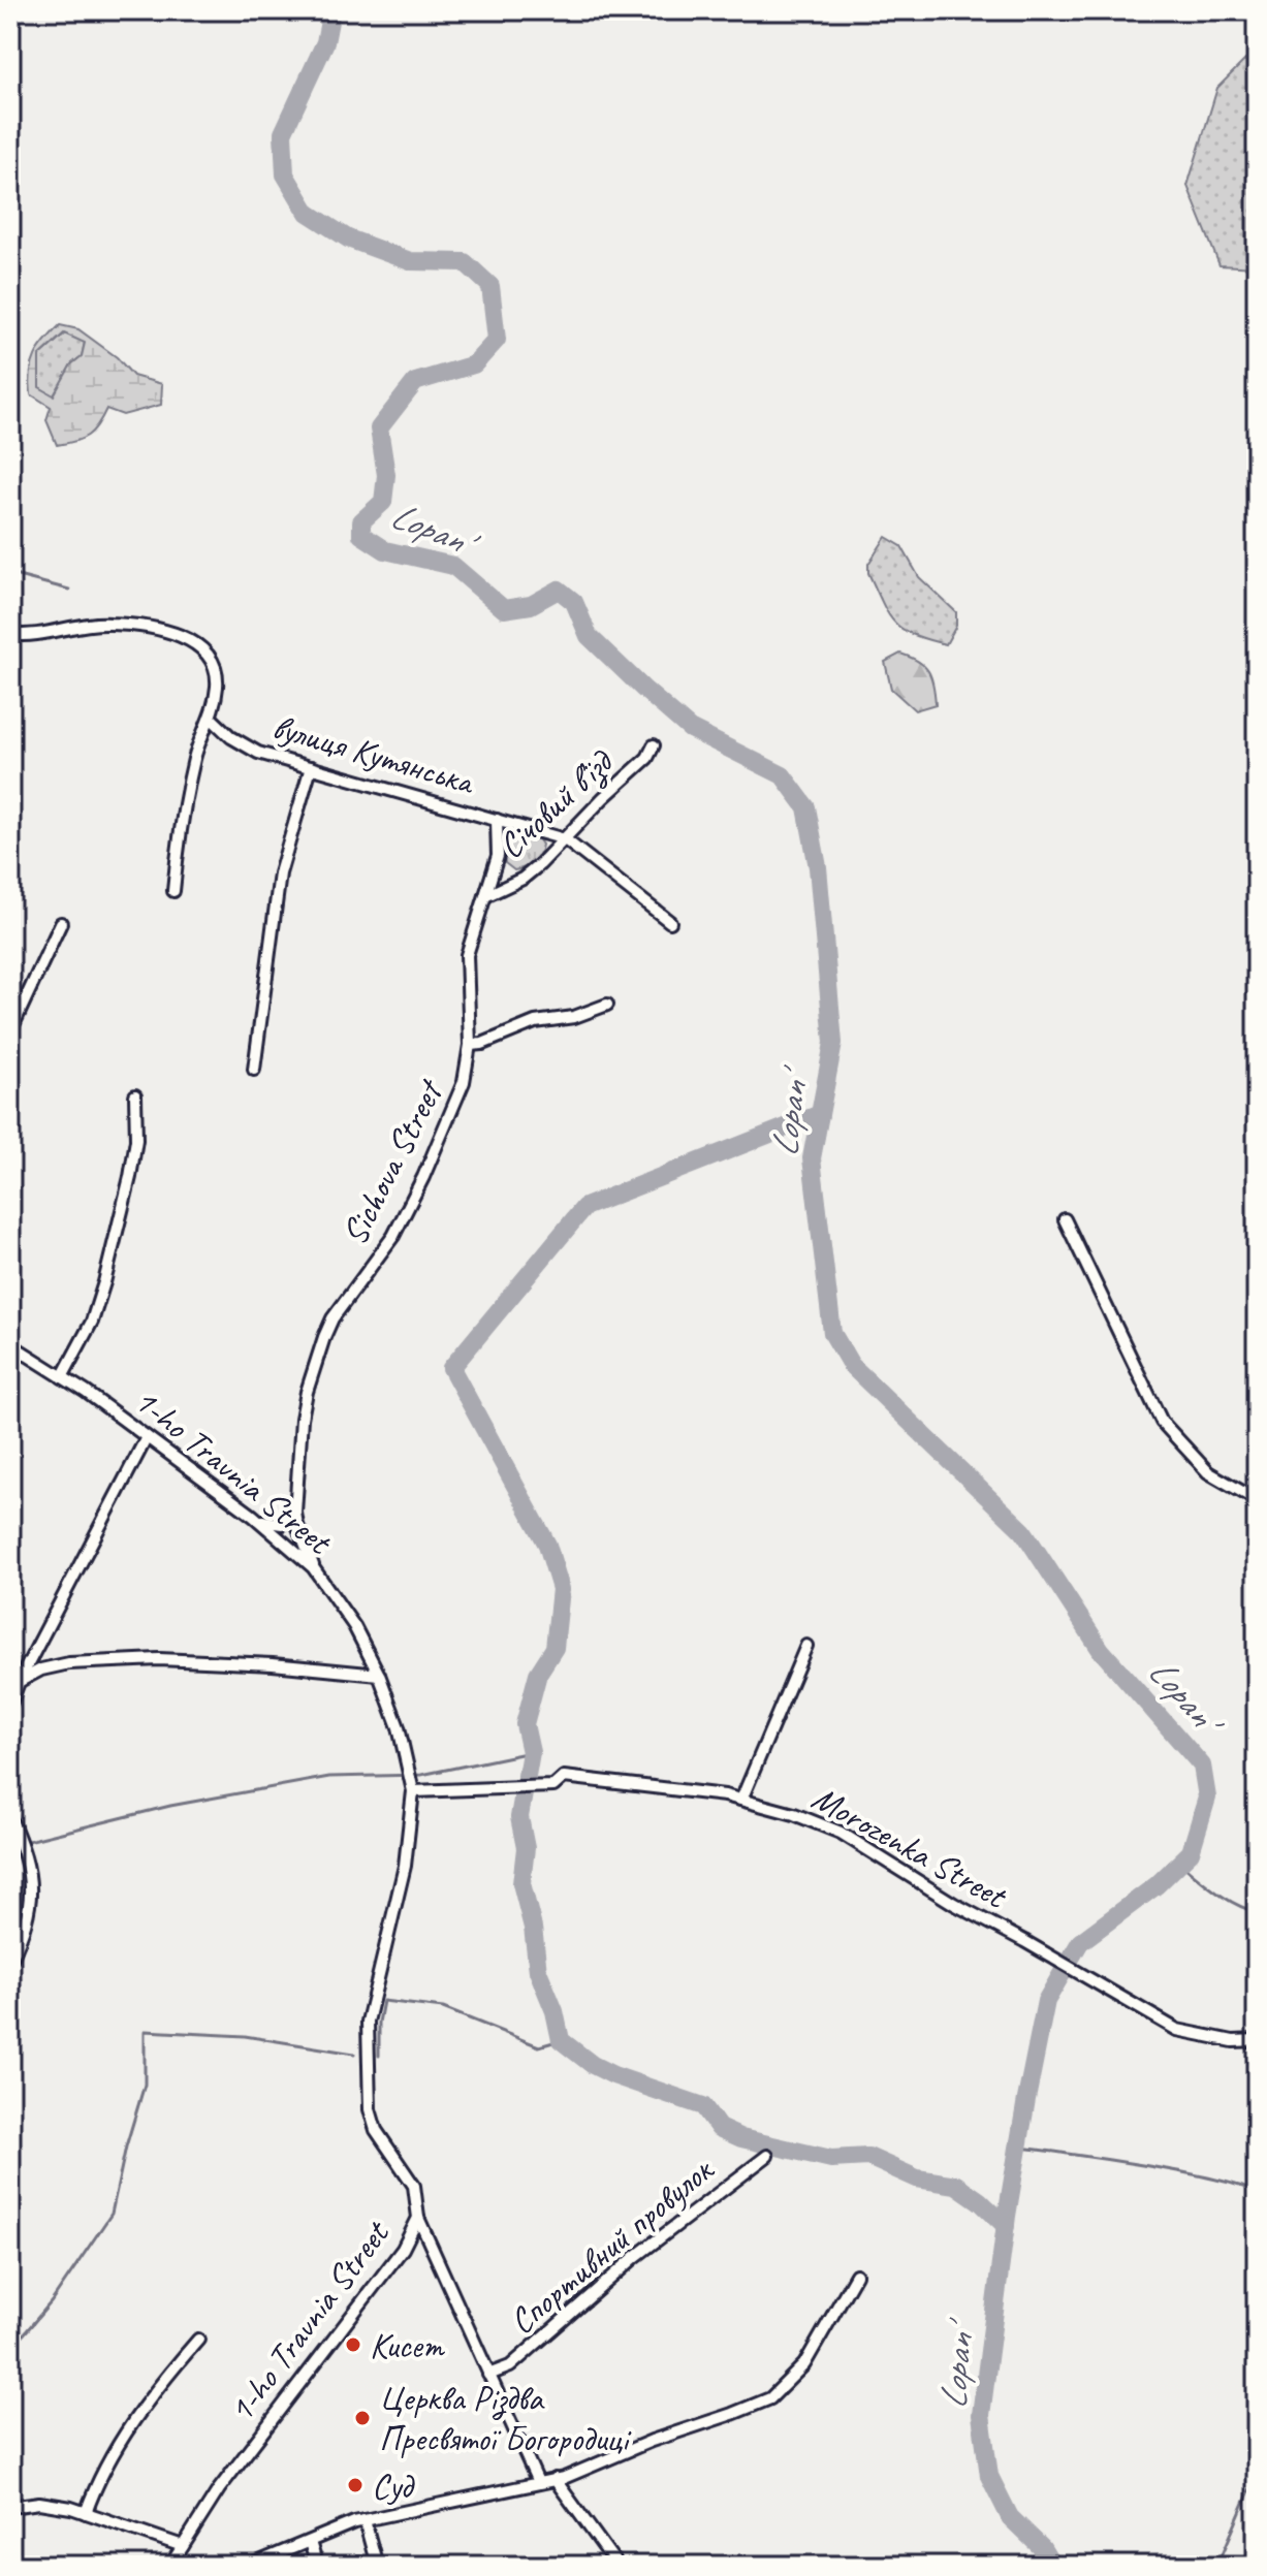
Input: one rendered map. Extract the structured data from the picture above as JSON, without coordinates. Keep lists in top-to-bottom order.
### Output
{
  "streets": {
    "street": [
      "вулиця Кутянська",
      "Січовий в’їзд",
      "Sichova Street",
      "1-ho Travnia Street",
      "Morozenka Street",
      "Спортивний провулок"
    ]
  },
  "crossings": [
    ["вулиця Кутянська", "Січовий в’їзд"],
    ["вулиця Кутянська", "Sichova Street"],
    ["Січовий в’їзд", "Sichova Street"],
    ["Sichova Street", "1-ho Travnia Street"],
    ["1-ho Travnia Street", "Morozenka Street"]
  ],
  "water": ["Lopan'"],
  "places": ["Кисет", "Церква Різдва Пресвятої Богородиці", "Суд"]
}
